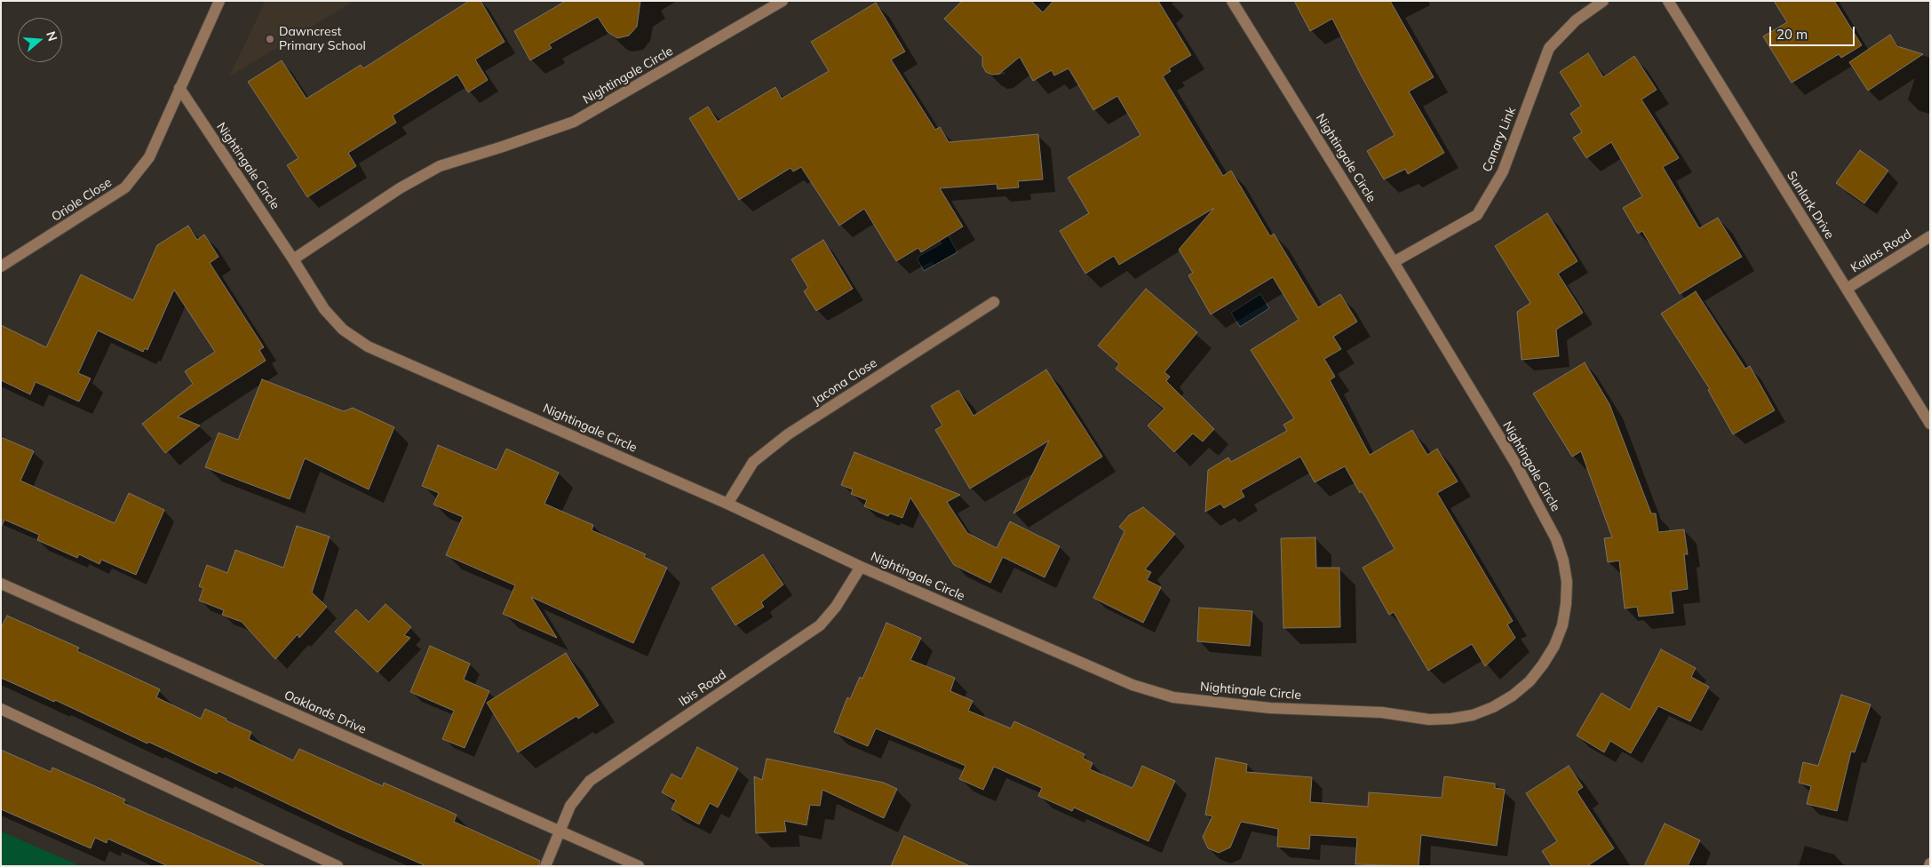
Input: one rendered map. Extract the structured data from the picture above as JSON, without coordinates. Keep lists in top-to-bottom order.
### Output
{
  "streets": {
    "street": [
      "Nightingale Circle",
      "Canary Link",
      "Oriole Close",
      "Sunlark Drive",
      "Kailas Road",
      "Jacona Close",
      "Ibis Road",
      "Oaklands Drive"
    ]
  },
  "crossings": [
    ["Nightingale Circle", "Canary Link"],
    ["Nightingale Circle", "Oriole Close"],
    ["Nightingale Circle", "Jacona Close"],
    ["Nightingale Circle", "Ibis Road"],
    ["Sunlark Drive", "Kailas Road"],
    ["Ibis Road", "Oaklands Drive"]
  ],
  "places": ["Dawncrest Primary School"],
  "scale_bar": "20 m",
  "north": "right"
}
